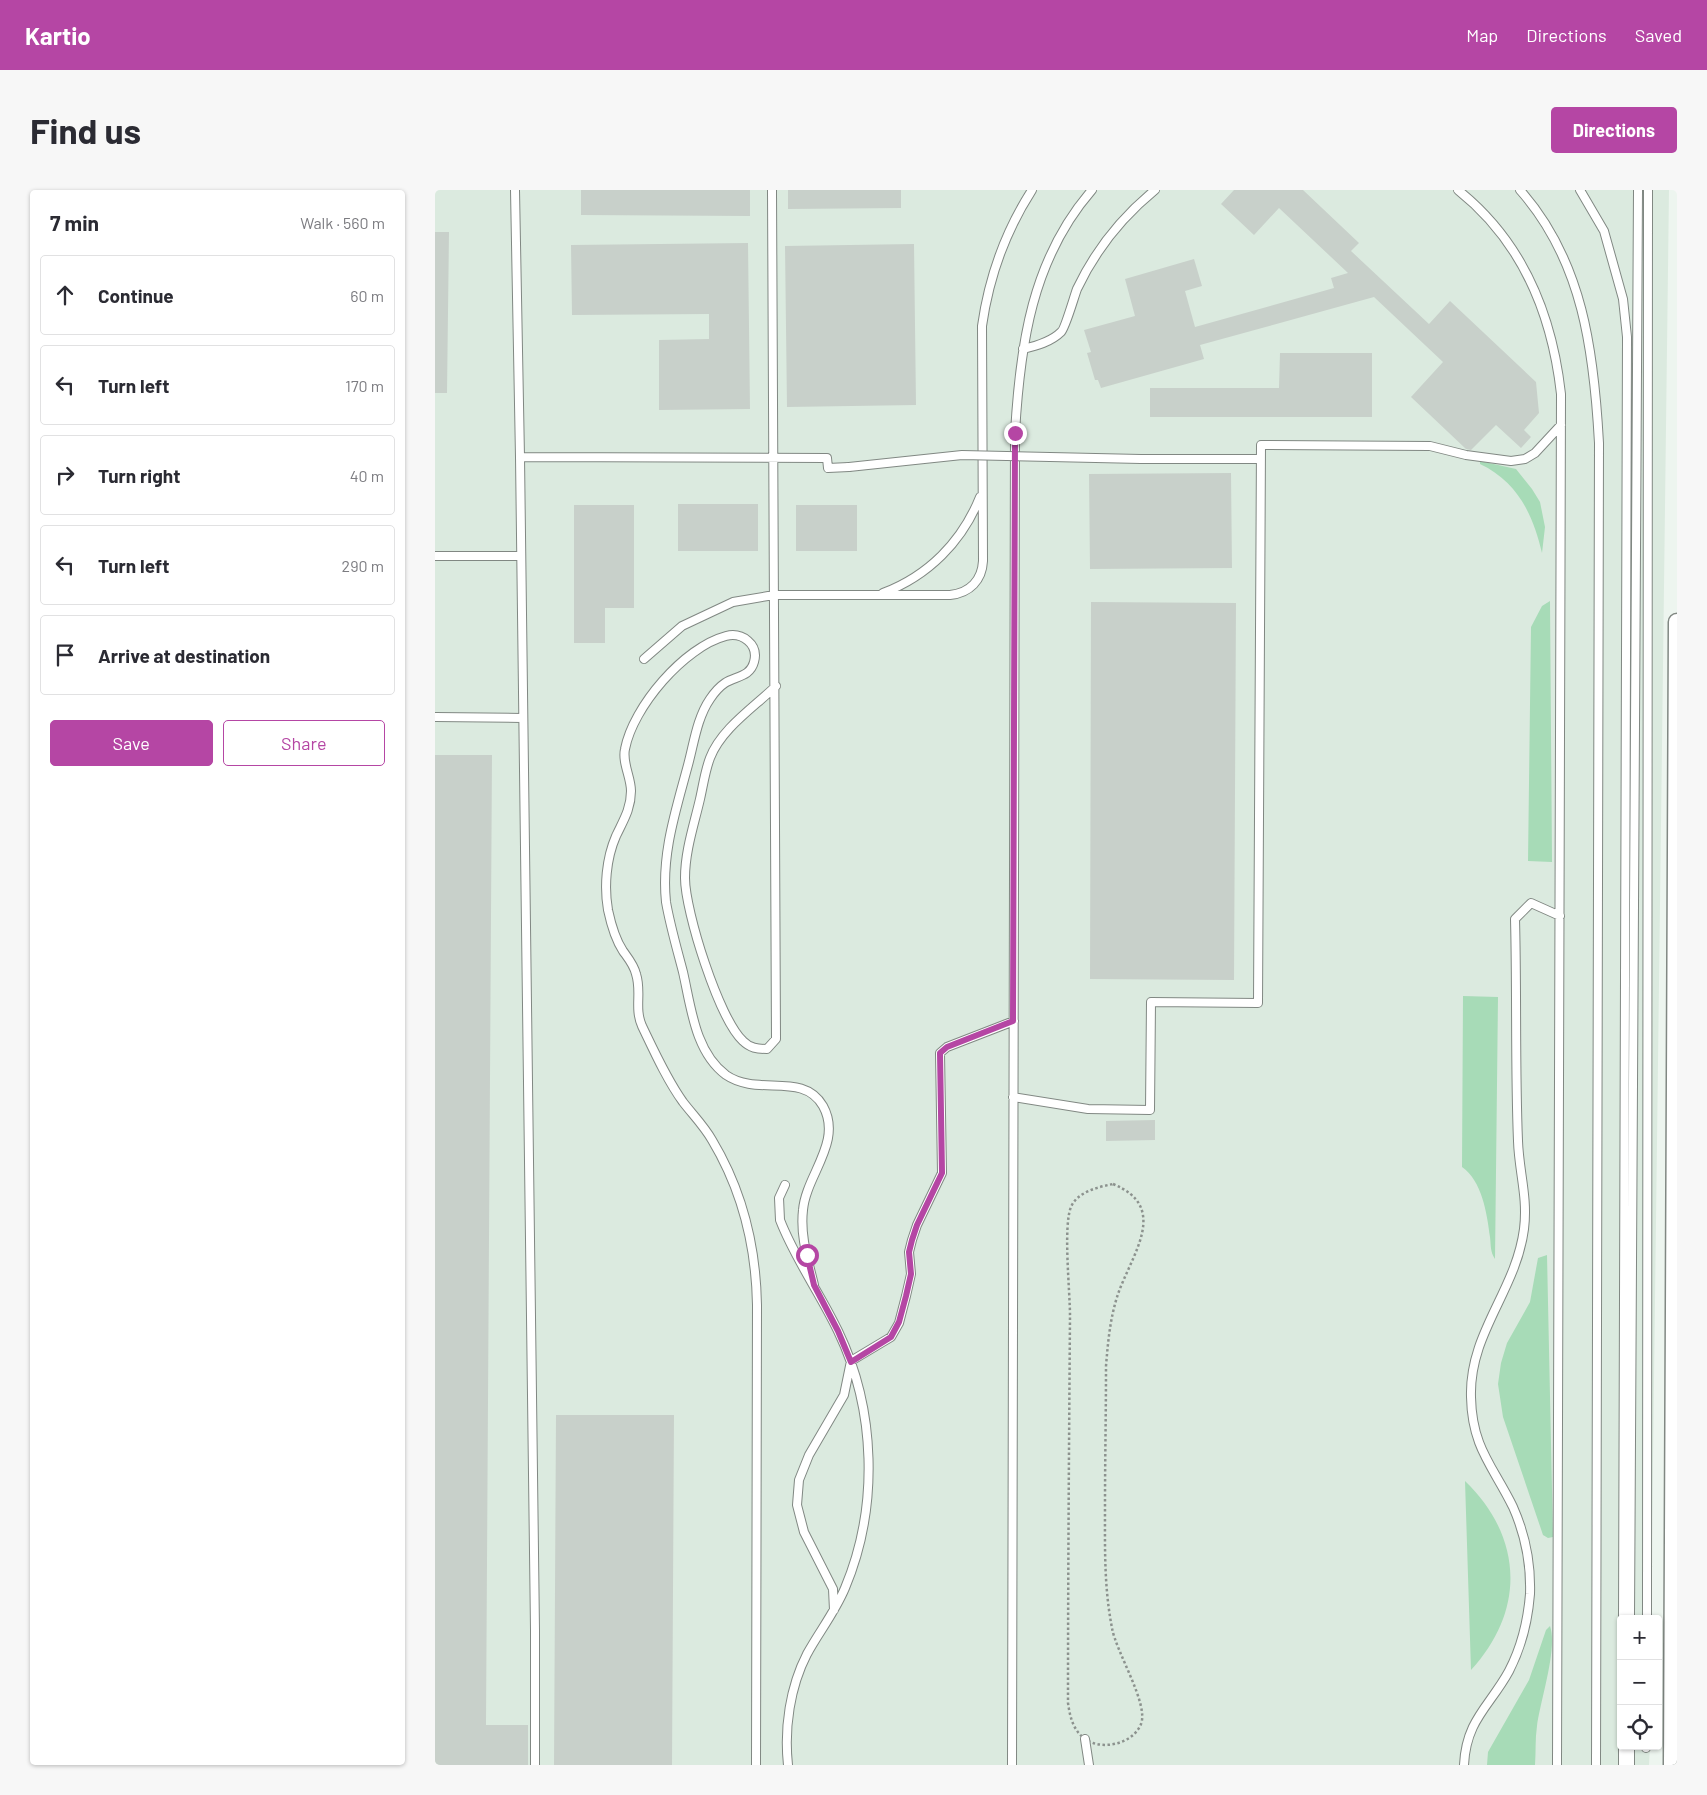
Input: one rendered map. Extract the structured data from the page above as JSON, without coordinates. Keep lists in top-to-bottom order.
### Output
{
  "page": {
    "header": "Kartio",
    "nav": ["Map", "Directions", "Saved"],
    "buttons": [
      "Directions",
      ["Save", "Share"]
    ],
    "title": "Find us",
    "heading": ["7 min", "Walk · 560 m"],
    "list": [
      ["Continue", "60 m"],
      ["Turn left", "170 m"],
      ["Turn right", "40 m"],
      ["Turn left", "290 m"],
      "Arrive at destination"
    ],
    "map_buttons": ["+", "−"]
  }
}
